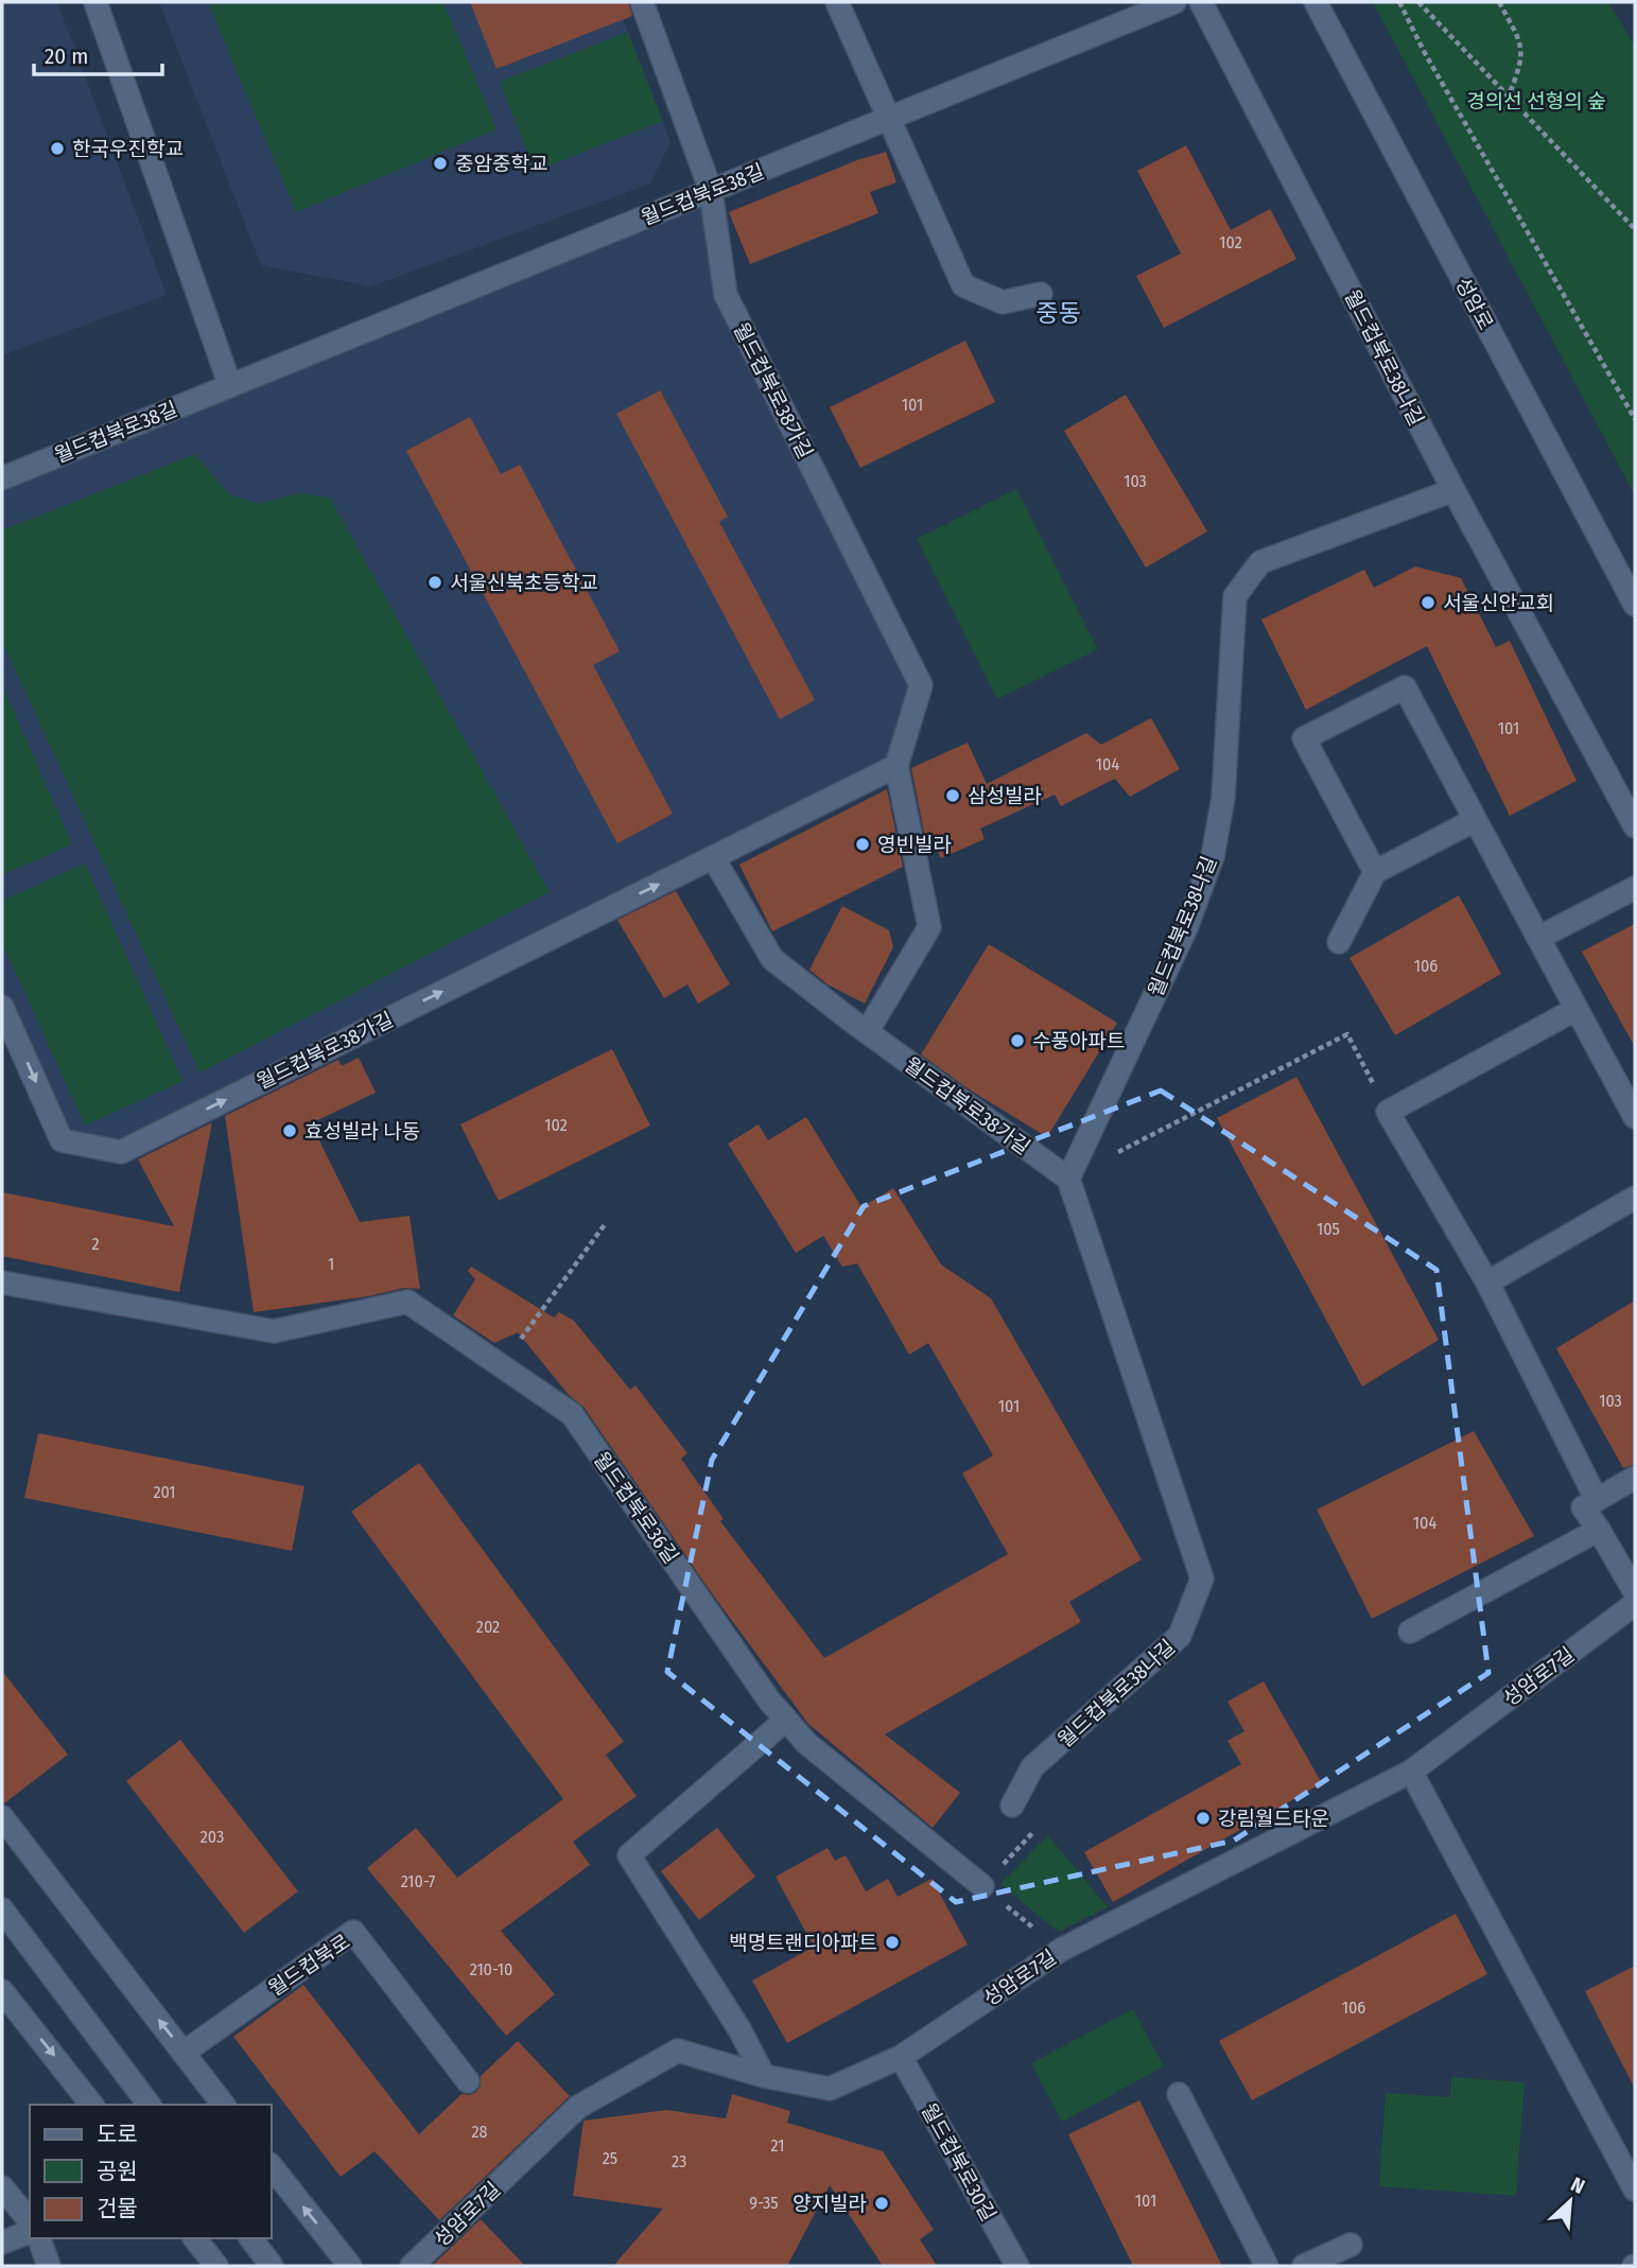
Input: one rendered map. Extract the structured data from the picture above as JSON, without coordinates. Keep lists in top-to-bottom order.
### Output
{
  "streets": {
    "street": [
      "월드컵북로38길",
      "성암로",
      "월드컵북로38나길",
      "월드컵북로38가길",
      "월드컵북로36길",
      "성암로7길",
      "월드컵북로",
      "월드컵북로30길"
    ]
  },
  "crossings": [
    ["월드컵북로38길", "월드컵북로38가길"],
    ["월드컵북로38나길", "월드컵북로38가길"],
    ["성암로7길", "월드컵북로30길"]
  ],
  "districts": ["중동"],
  "parks": ["경의선 선형의 숲"],
  "places": [
    "한국우진학교",
    "중암중학교",
    "서울신북초등학교",
    "서울신안교회",
    "삼성빌라",
    "영빈빌라",
    "수풍아파트",
    "효성빌라 나동",
    "강림월드타운",
    "백명트랜디아파트",
    "양지빌라"
  ],
  "house_numbers": [
    "102",
    "101",
    "103",
    "101",
    "104",
    "106",
    "102",
    "105",
    "2",
    "1",
    "103",
    "101",
    "201",
    "104",
    "202",
    "203",
    "210-7",
    "210-10",
    "106",
    "28",
    "21",
    "25",
    "23",
    "101",
    "9-35"
  ],
  "legend": ["도로", "공원", "건물"],
  "scale_bar": "20 m",
  "north": "top right"
}
